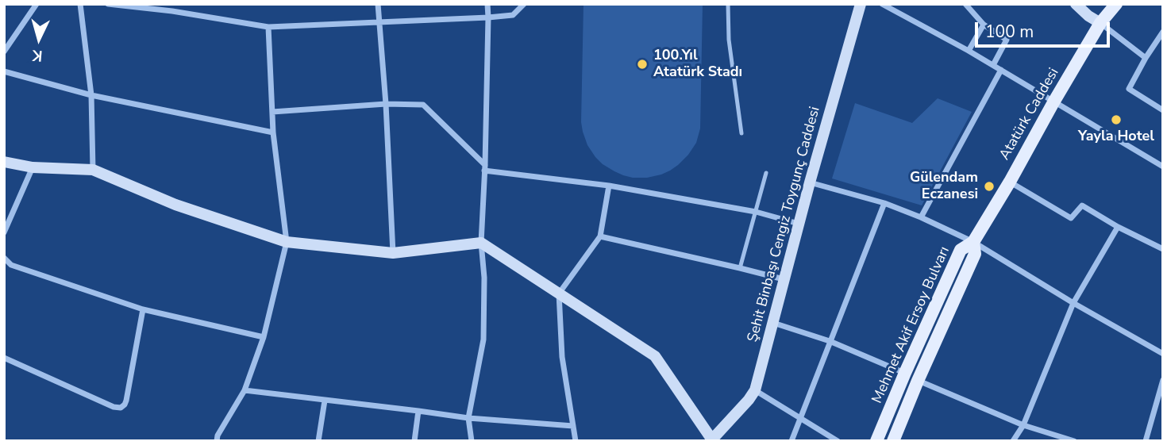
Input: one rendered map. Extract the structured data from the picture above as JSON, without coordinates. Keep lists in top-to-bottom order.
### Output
{
  "streets": {
    "main road": ["Atatürk Caddesi", "Mehmet Akif Ersoy Bulvarı"],
    "street": ["Şehit Binbaşı Cengiz Toygunç Caddesi"]
  },
  "crossings": [
    ["Atatürk Caddesi", "Mehmet Akif Ersoy Bulvarı"]
  ],
  "places": ["100.Yıl Atatürk Stadı", "Yayla Hotel", "Gülendam Eczanesi"],
  "scale_bar": "100 m",
  "north": "bottom"
}
